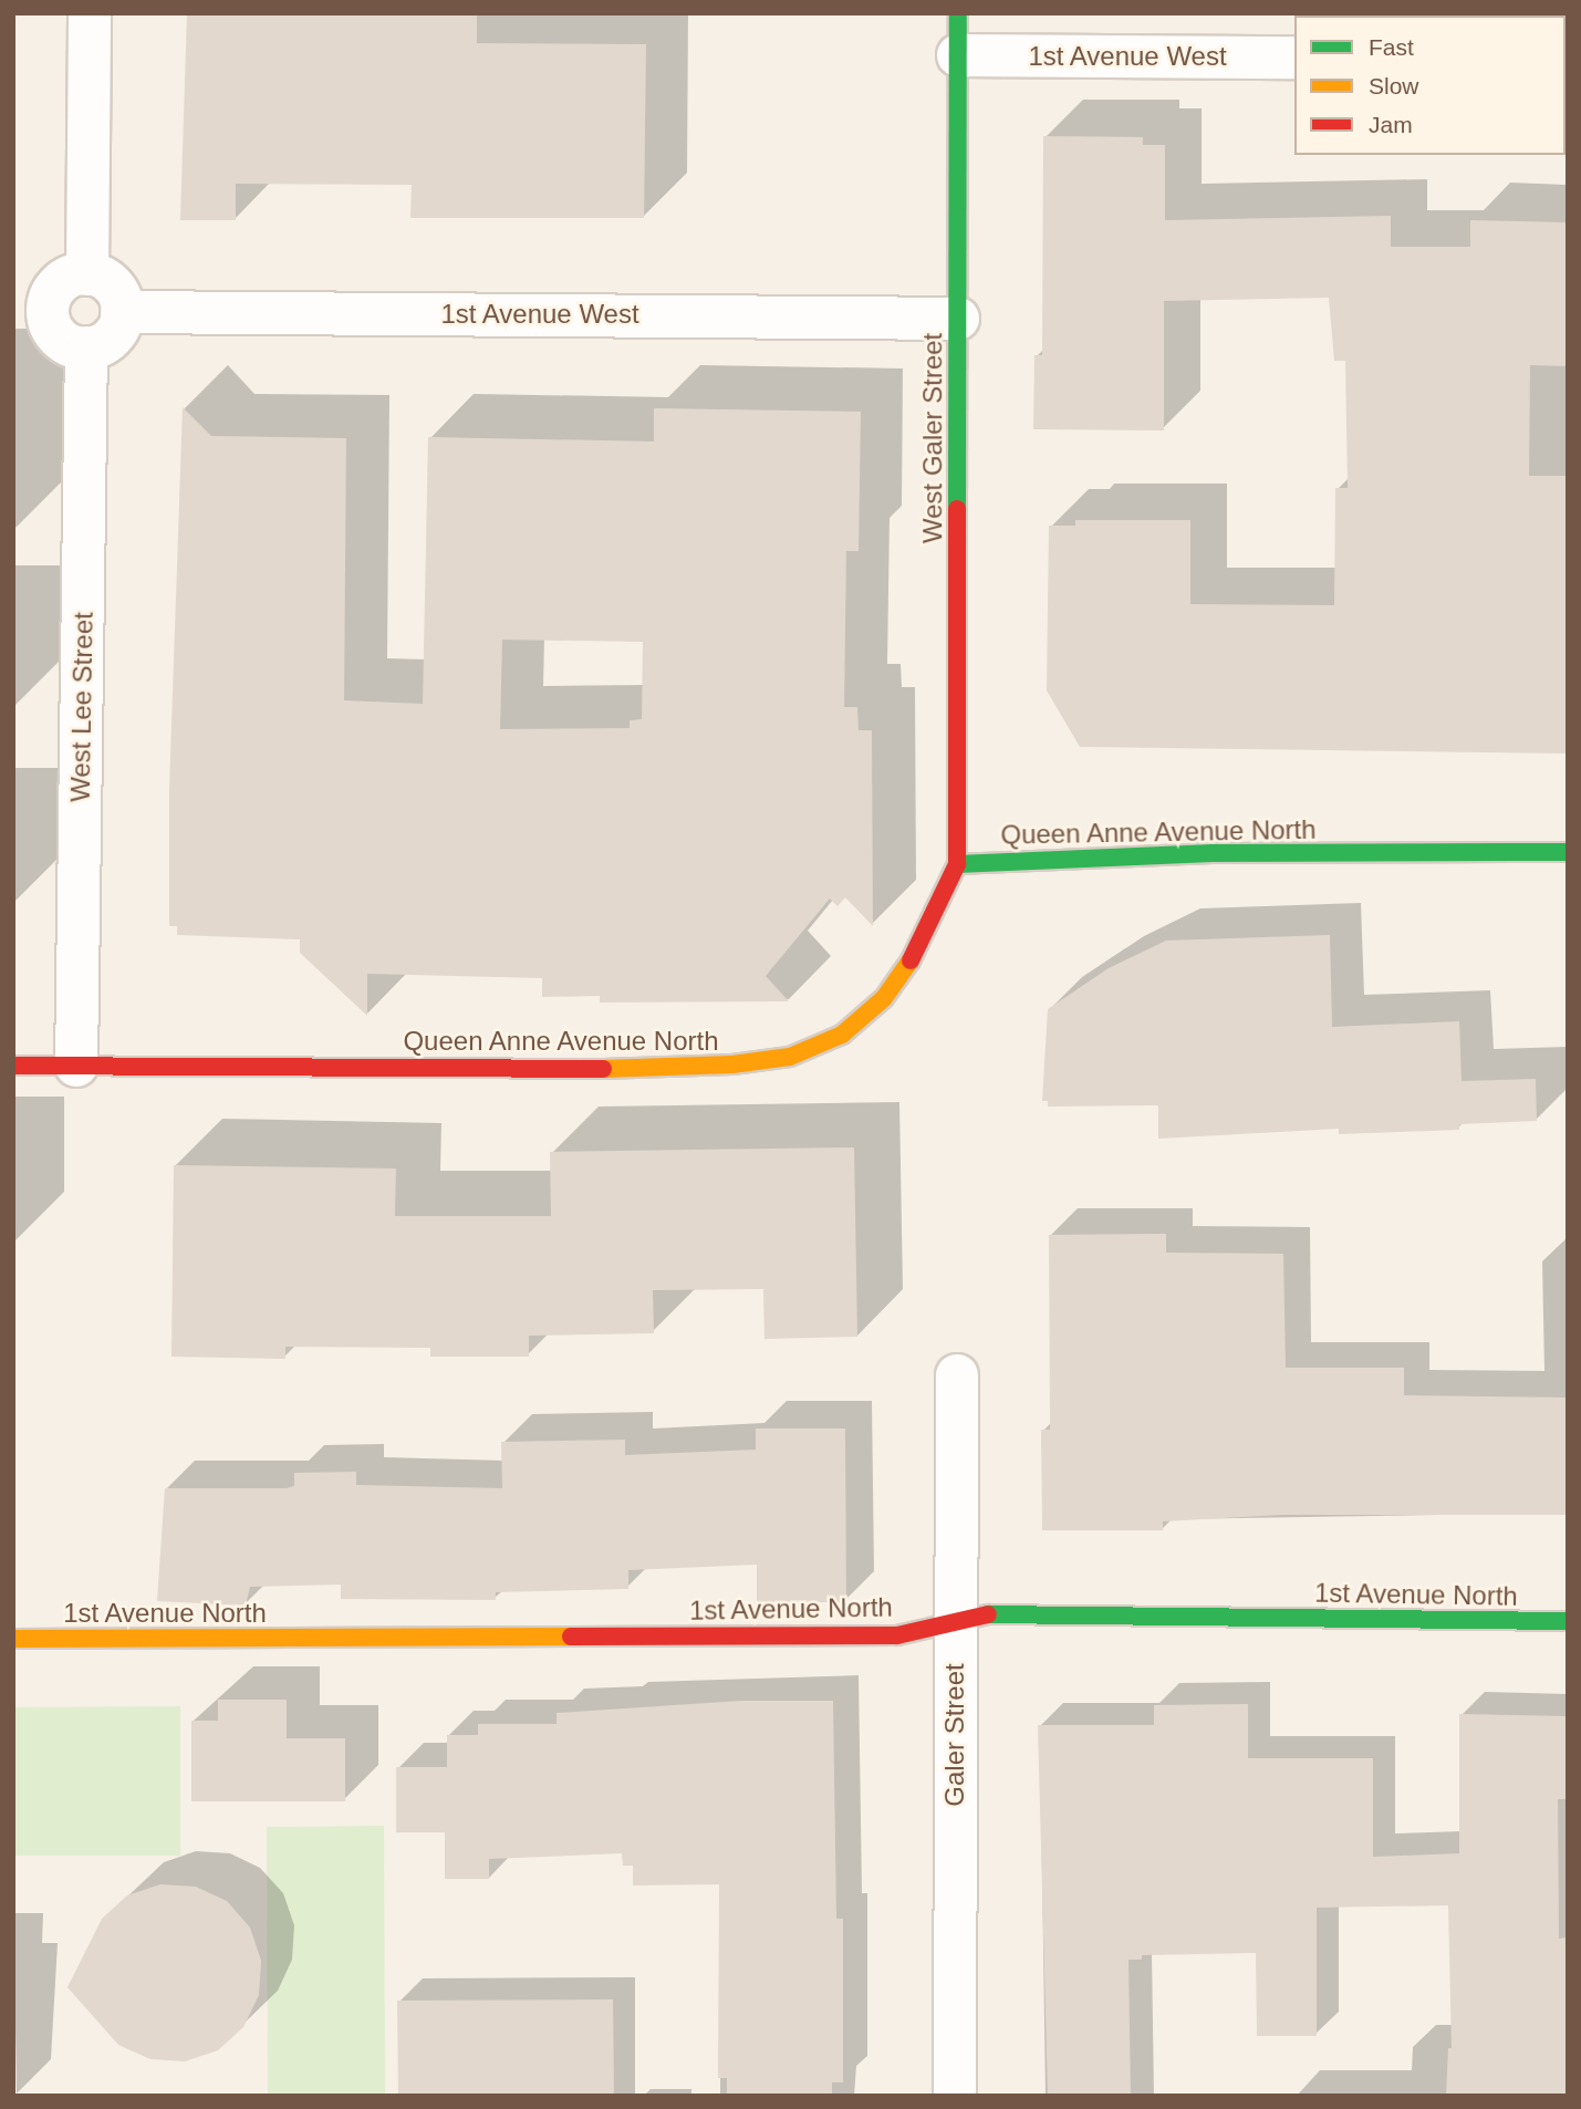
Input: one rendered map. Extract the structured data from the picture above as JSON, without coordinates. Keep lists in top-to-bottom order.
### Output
{
  "streets": {
    "street": [
      "1st Avenue West",
      "West Galer Street",
      "West Lee Street",
      "Queen Anne Avenue North",
      "1st Avenue North",
      "Galer Street"
    ]
  },
  "crossings": [
    ["1st Avenue West", "West Galer Street"],
    ["1st Avenue West", "West Lee Street"],
    ["West Galer Street", "Queen Anne Avenue North"],
    ["West Lee Street", "Queen Anne Avenue North"],
    ["1st Avenue North", "Galer Street"]
  ],
  "legend": ["Fast", "Slow", "Jam"]
}
